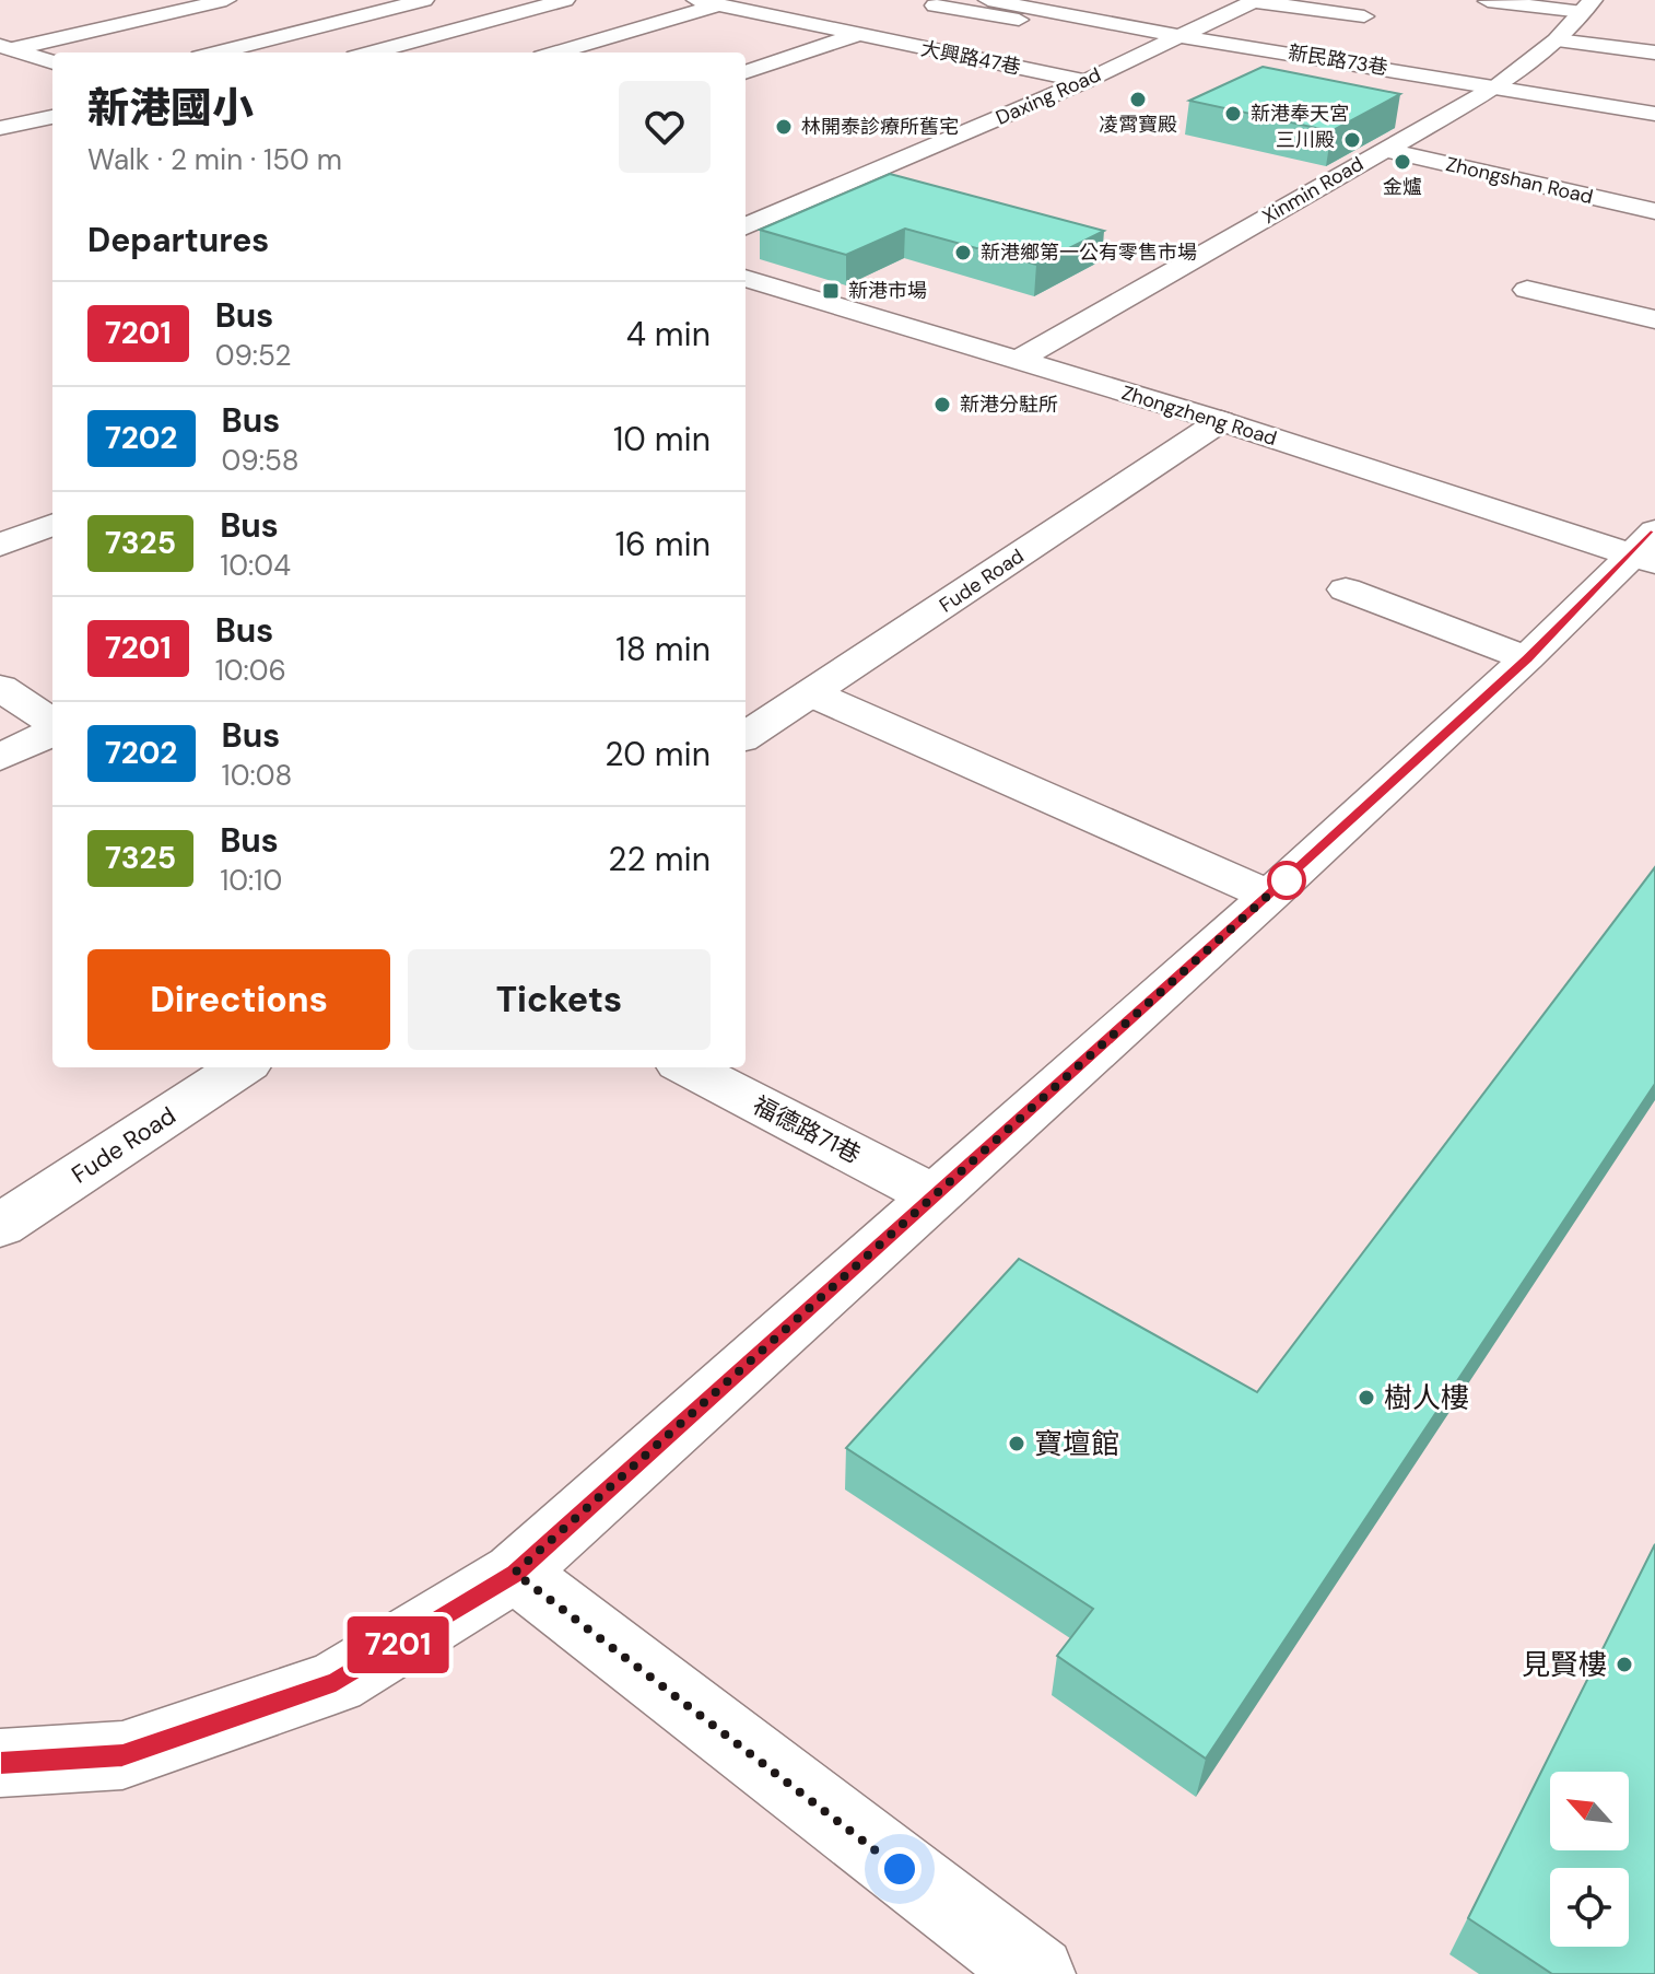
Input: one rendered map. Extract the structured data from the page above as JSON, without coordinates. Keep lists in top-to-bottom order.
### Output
{
  "streets": {
    "street": [
      "大興路47巷",
      "新民路73巷",
      "Daxing Road",
      "Zhongshan Road",
      "Xinmin Road",
      "Zhongzheng Road",
      "Fude Road",
      "福德路71巷"
    ]
  },
  "crossings": [
    ["大興路47巷", "Daxing Road"],
    ["新民路73巷", "Daxing Road"],
    ["新民路73巷", "Xinmin Road"],
    ["Zhongshan Road", "Xinmin Road"],
    ["Xinmin Road", "Zhongzheng Road"],
    ["Zhongzheng Road", "Fude Road"]
  ],
  "places": {
    "other": [
      "凌霄寶殿",
      "新港奉天宮",
      "林開泰診療所舊宅",
      "三川殿",
      "金爐",
      "新港鄉第一公有零售市場",
      "新港分駐所",
      "樹人樓",
      "寶壇館",
      "見賢樓"
    ],
    "transit": ["新港市場"]
  },
  "lines": ["bus line 7201"],
  "north": "top left",
  "page": {
    "on_map": "7201",
    "heading": [
      ["新港國小", "Walk · 2 min · 150 m"],
      "Departures"
    ],
    "list": [
      {
        "mark": "7201",
        "name": "Bus",
        "note": "09:52",
        "value": "4 min"
      },
      {
        "mark": "7202",
        "name": "Bus",
        "note": "09:58",
        "value": "10 min"
      },
      {
        "mark": "7325",
        "name": "Bus",
        "note": "10:04",
        "value": "16 min"
      },
      {
        "mark": "7201",
        "name": "Bus",
        "note": "10:06",
        "value": "18 min"
      },
      {
        "mark": "7202",
        "name": "Bus",
        "note": "10:08",
        "value": "20 min"
      },
      {
        "mark": "7325",
        "name": "Bus",
        "note": "10:10",
        "value": "22 min"
      }
    ],
    "buttons": ["Directions", "Tickets"]
  }
}
